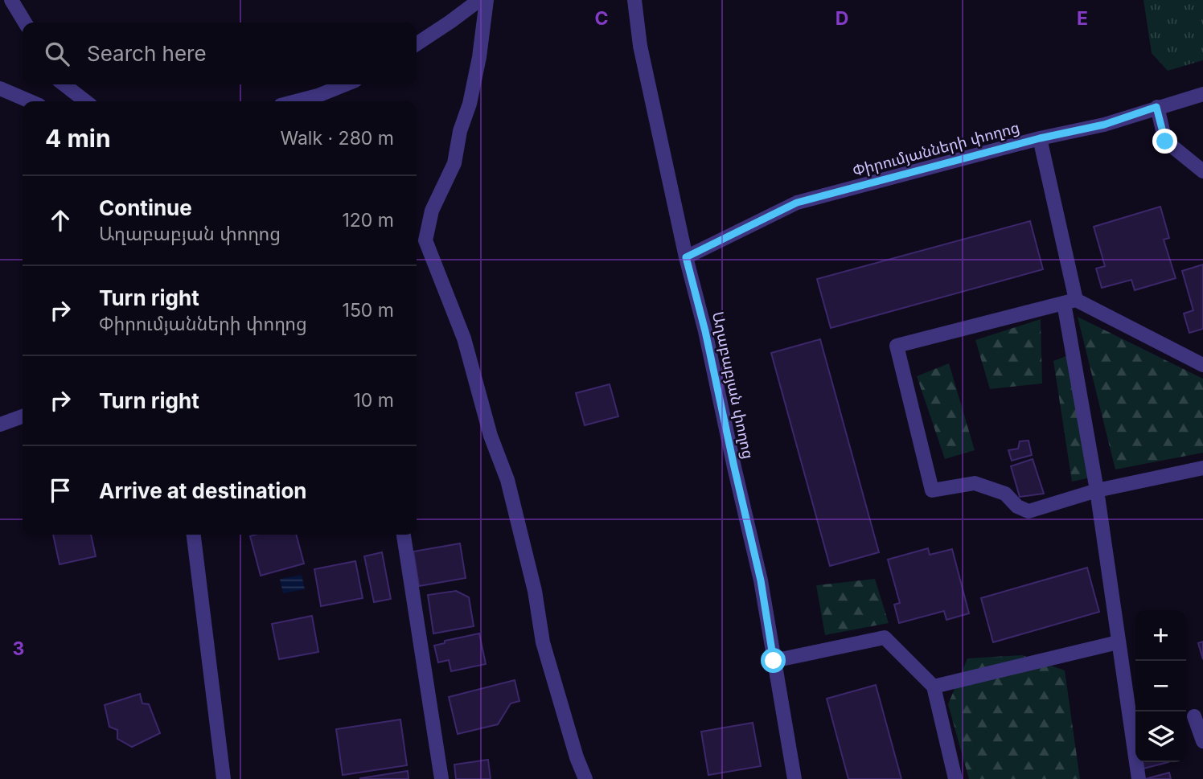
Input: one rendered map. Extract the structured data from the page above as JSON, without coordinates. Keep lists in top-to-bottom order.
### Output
{
  "streets": {
    "street": ["Փիրումյանների փողոց", "Աղաբաբյան փողոց"]
  },
  "crossings": [
    ["Փիրումյանների փողոց", "Աղաբաբյան փողոց"]
  ],
  "page": {
    "search": "Search here",
    "heading": ["4 min", "Walk · 280 m"],
    "list": [
      ["Continue", "Աղաբաբյան փողոց", "120 m"],
      ["Turn right", "Փիրումյանների փողոց", "150 m"],
      ["Turn right", "10 m"],
      "Arrive at destination"
    ],
    "map_buttons": ["+", "−"]
  },
  "grid": {
    "columns": ["C", "D", "E"],
    "rows": ["3"]
  }
}
